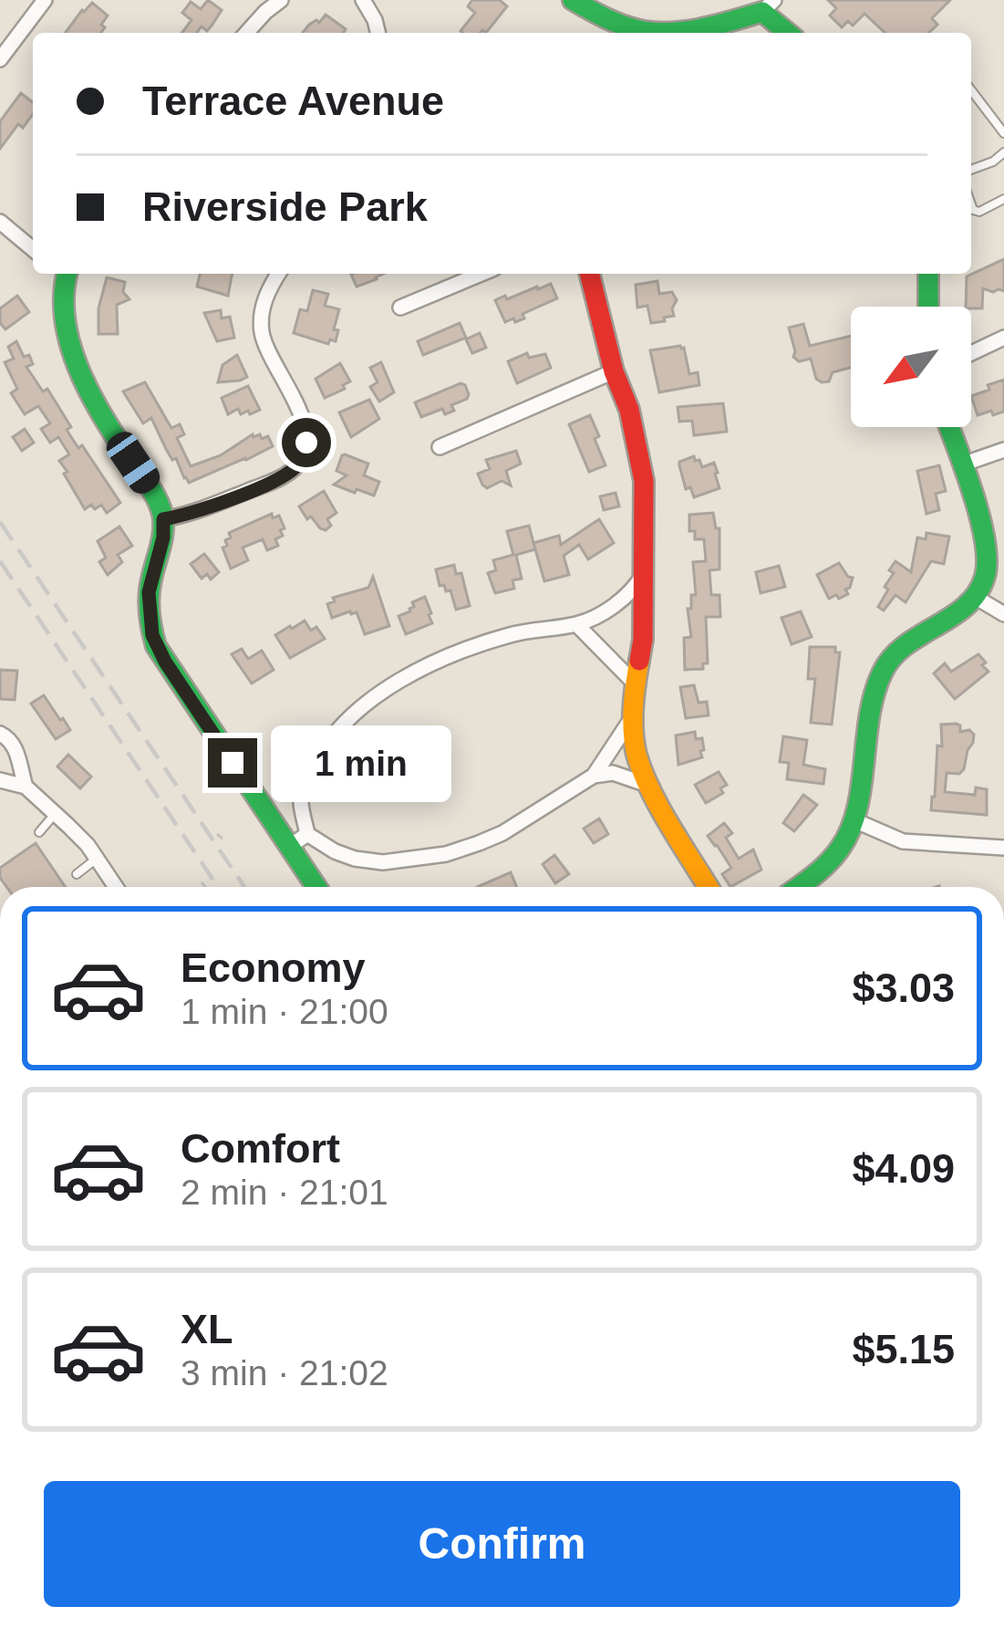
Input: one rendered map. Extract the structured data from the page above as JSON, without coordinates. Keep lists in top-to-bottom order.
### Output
{
  "north": "bottom left",
  "page": {
    "banner": ["Terrace Avenue", "Riverside Park"],
    "bubble": "1 min",
    "list": [
      {
        "name": "Economy",
        "note": "1 min · 21:00",
        "value": "$3.03"
      },
      {
        "name": "Comfort",
        "note": "2 min · 21:01",
        "value": "$4.09"
      },
      {
        "name": "XL",
        "note": "3 min · 21:02",
        "value": "$5.15"
      }
    ],
    "buttons": "Confirm"
  }
}
